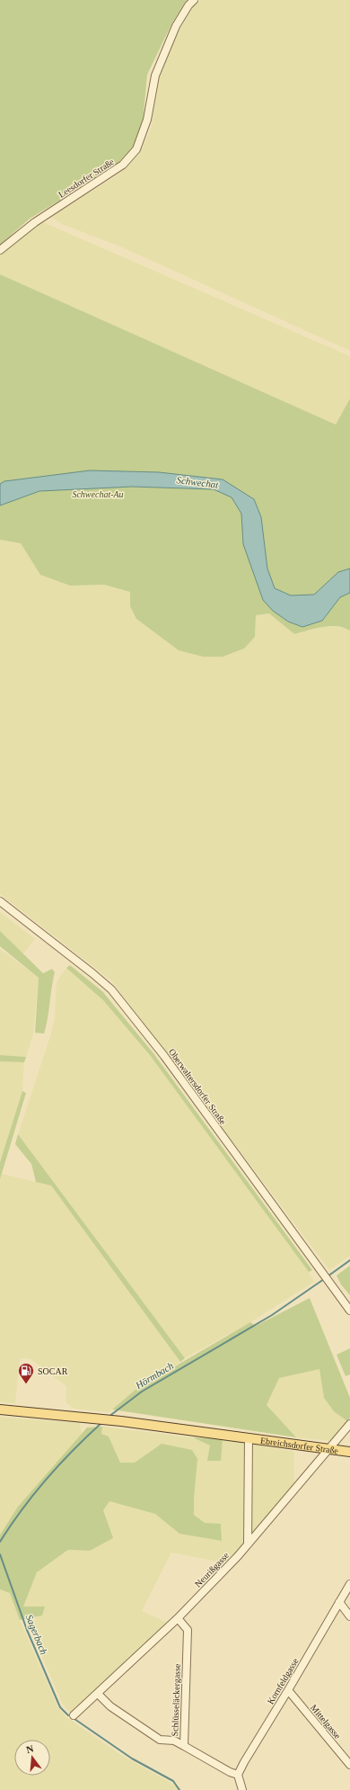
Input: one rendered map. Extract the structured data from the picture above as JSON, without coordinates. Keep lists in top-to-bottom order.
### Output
{
  "streets": {
    "main road": ["Ebreichsdorfer Straße"],
    "street": [
      "Leesdorfer Straße",
      "Oberwaltersdorfer Straße",
      "Neurißgasse",
      "Kornfeldgasse",
      "Schlüsseläckergasse",
      "Mittelgasse"
    ]
  },
  "crossings": [
    ["Ebreichsdorfer Straße", "Neurißgasse"],
    ["Neurißgasse", "Schlüsseläckergasse"],
    ["Kornfeldgasse", "Schlüsseläckergasse"],
    ["Kornfeldgasse", "Mittelgasse"]
  ],
  "water": ["Schwechat", "Hörmbach", "Sagerbach"],
  "parks": ["Schwechat-Au"],
  "places": {
    "fuel station": ["SOCAR"]
  },
  "north": "top"
}
